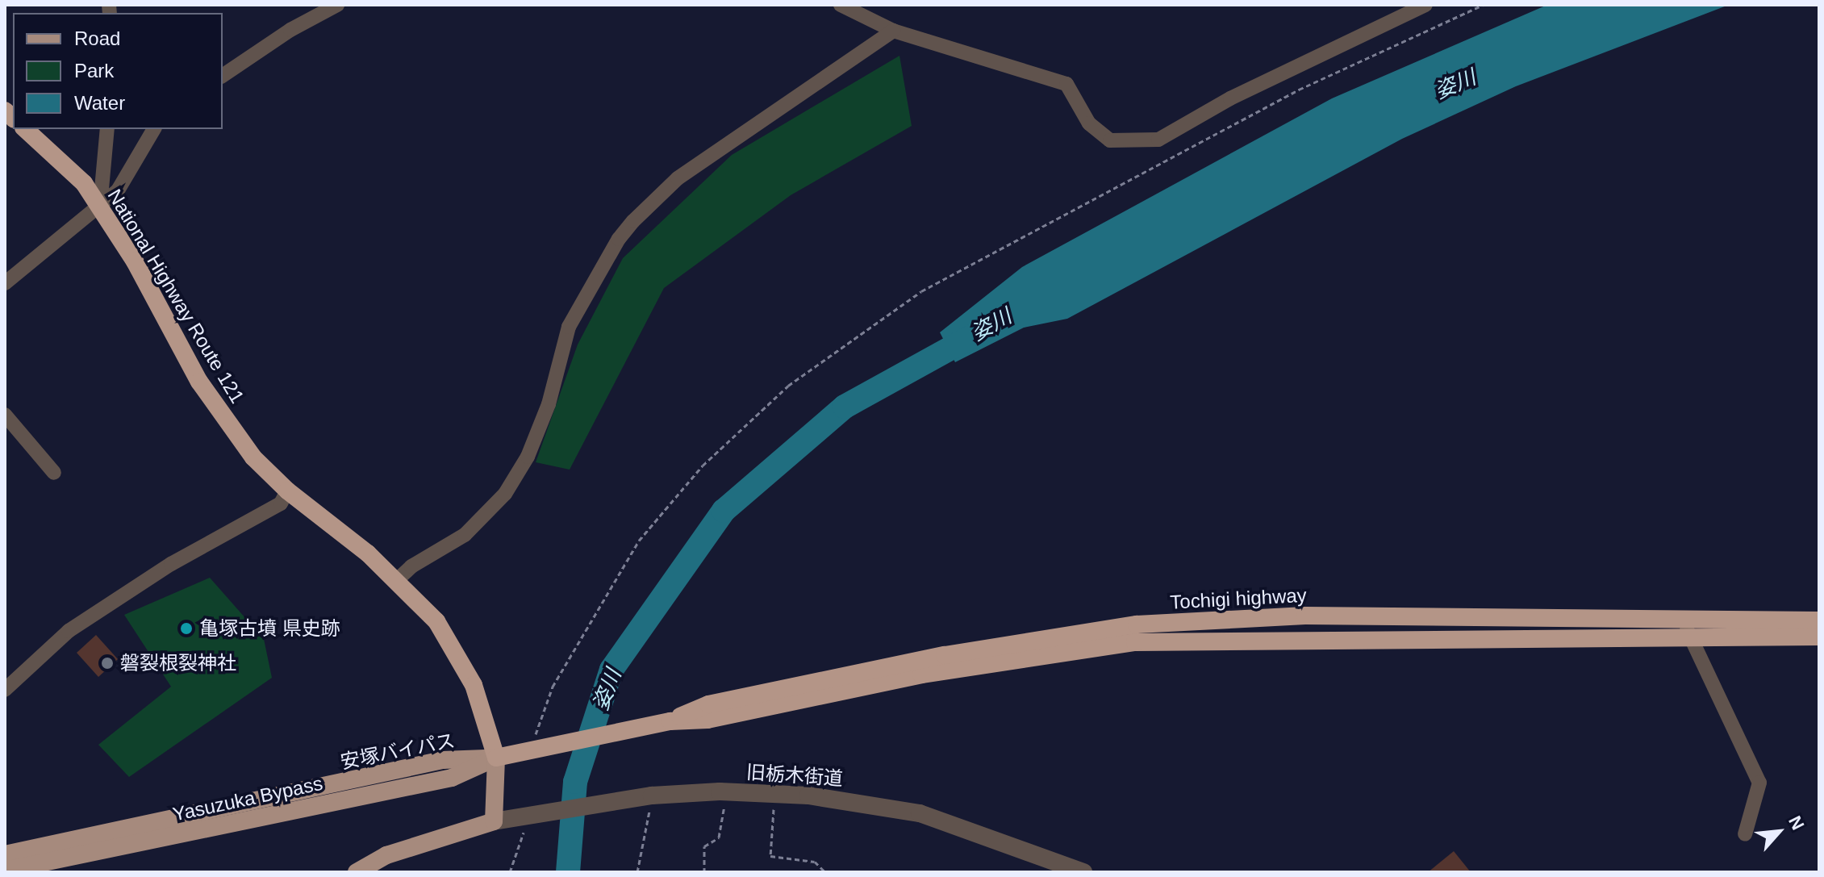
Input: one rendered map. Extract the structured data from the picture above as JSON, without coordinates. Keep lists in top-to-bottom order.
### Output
{
  "streets": {
    "highway": ["National Highway Route 121", "Tochigi highway"],
    "main road": ["安塚バイパス", "Yasuzuka Bypass"],
    "street": ["旧栃木街道"]
  },
  "crossings": [
    ["National Highway Route 121", "Tochigi highway"],
    ["National Highway Route 121", "安塚バイパス"],
    ["National Highway Route 121", "Yasuzuka Bypass"],
    ["Tochigi highway", "安塚バイパス"],
    ["Tochigi highway", "Yasuzuka Bypass"],
    ["安塚バイパス", "Yasuzuka Bypass"]
  ],
  "water": ["姿川"],
  "places": ["亀塚古墳 県史跡", "磐裂根裂神社"],
  "legend": ["Road", "Park", "Water"],
  "north": "top right"
}
